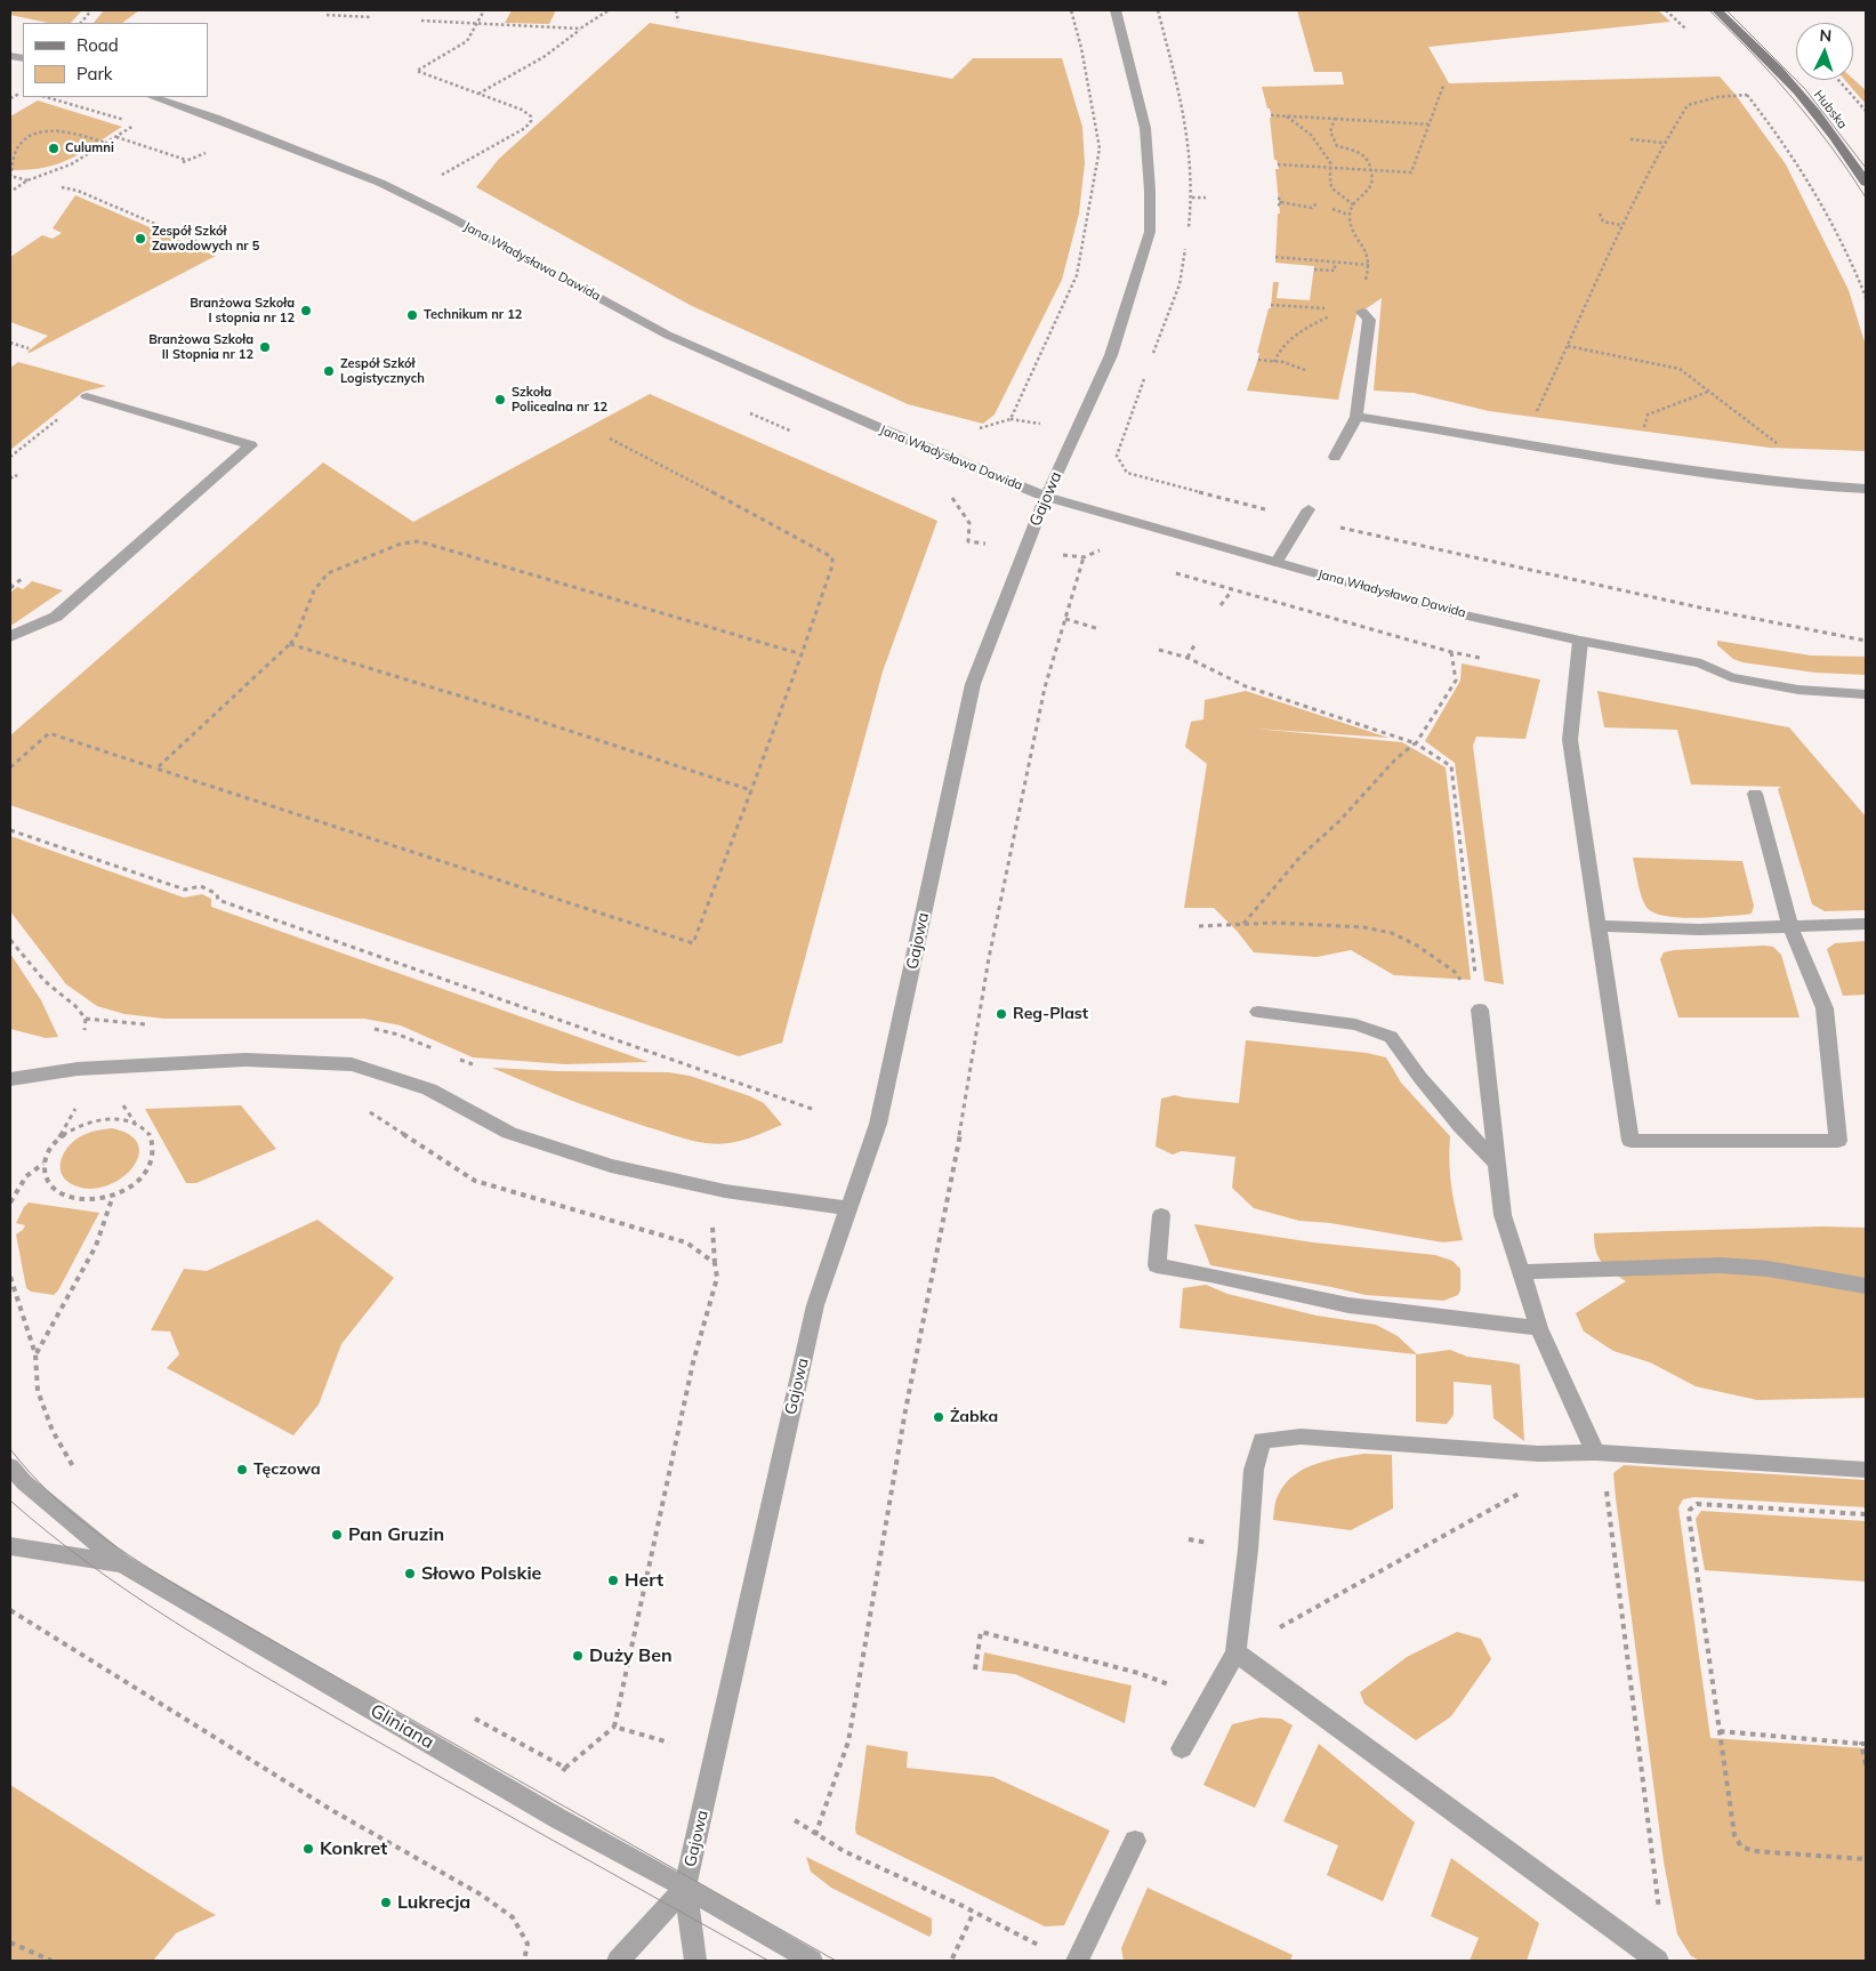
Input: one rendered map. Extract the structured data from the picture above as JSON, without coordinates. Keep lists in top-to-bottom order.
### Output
{
  "streets": {
    "street": [
      "Hubska",
      "Jana Władysława Dawida",
      "Gajowa",
      "Gliniana"
    ]
  },
  "crossings": [
    ["Jana Władysława Dawida", "Gajowa"],
    ["Gajowa", "Gliniana"]
  ],
  "places": [
    "Culumni",
    "Zespół Szkół Zawodowych nr 5",
    "Branżowa Szkoła I stopnia nr 12",
    "Technikum nr 12",
    "Branżowa Szkoła II Stopnia nr 12",
    "Zespół Szkół Logistycznych",
    "Szkoła Policealna nr 12",
    "Reg-Plast",
    "Żabka",
    "Tęczowa",
    "Pan Gruzin",
    "Słowo Polskie",
    "Hert",
    "Duży Ben",
    "Konkret",
    "Lukrecja"
  ],
  "legend": ["Road", "Park"],
  "north": "top"
}
